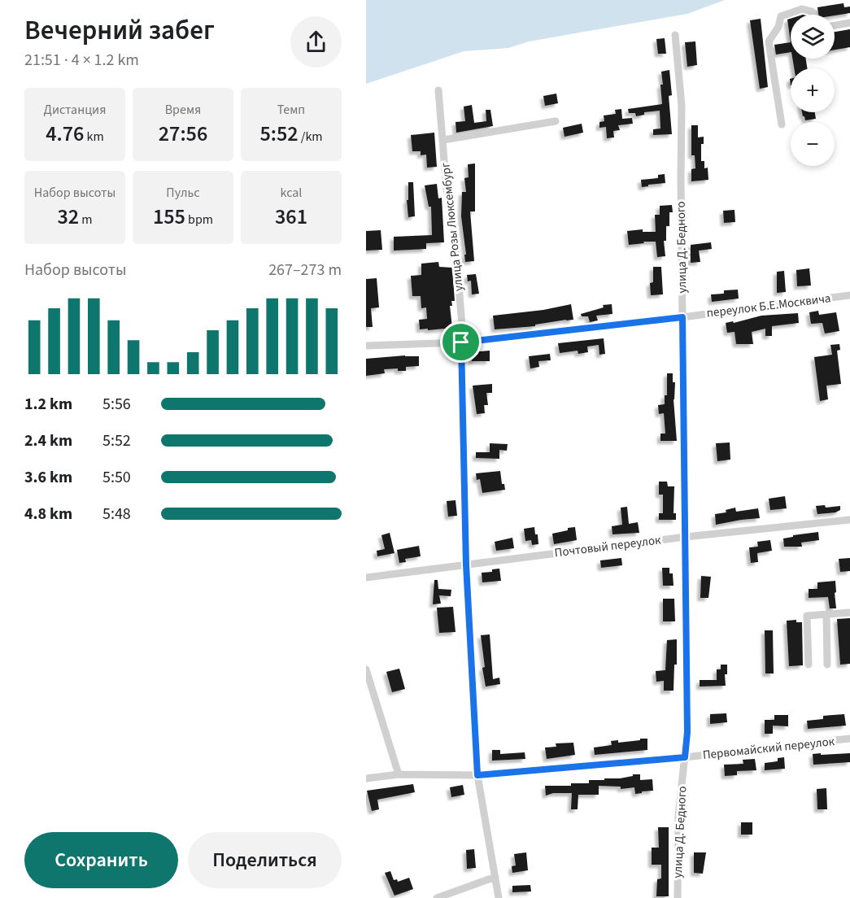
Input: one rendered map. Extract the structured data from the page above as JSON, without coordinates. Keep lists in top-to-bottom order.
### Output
{
  "streets": {
    "street": [
      "улица Розы Люксембург",
      "улица Д. Бедного",
      "переулок Б.Е.Москвича",
      "Почтовый переулок",
      "Первомайский переулок"
    ]
  },
  "crossings": [
    ["улица Розы Люксембург", "переулок Б.Е.Москвича"],
    ["улица Розы Люксембург", "Почтовый переулок"],
    ["улица Розы Люксембург", "Первомайский переулок"],
    ["улица Д. Бедного", "переулок Б.Е.Москвича"],
    ["улица Д. Бедного", "Почтовый переулок"],
    ["улица Д. Бедного", "Первомайский переулок"]
  ],
  "page": {
    "heading": ["Вечерний забег", "21:51 · 4 × 1.2 km"],
    "map_buttons": ["+", "−"],
    "stats": [
      ["Дистанция", "4.76 km"],
      ["Время", "27:56"],
      ["Темп", "5:52 /km"],
      ["Набор высоты", "32 m"],
      ["Пульс", "155 bpm"],
      ["kcal", "361"]
    ],
    "chart": ["Набор высоты", "267–273 m"],
    "list": [
      {
        "name": "1.2 km",
        "note": "5:56"
      },
      {
        "name": "2.4 km",
        "note": "5:52"
      },
      {
        "name": "3.6 km",
        "note": "5:50"
      },
      {
        "name": "4.8 km",
        "note": "5:48"
      }
    ],
    "buttons": ["Сохранить", "Поделиться"]
  }
}
